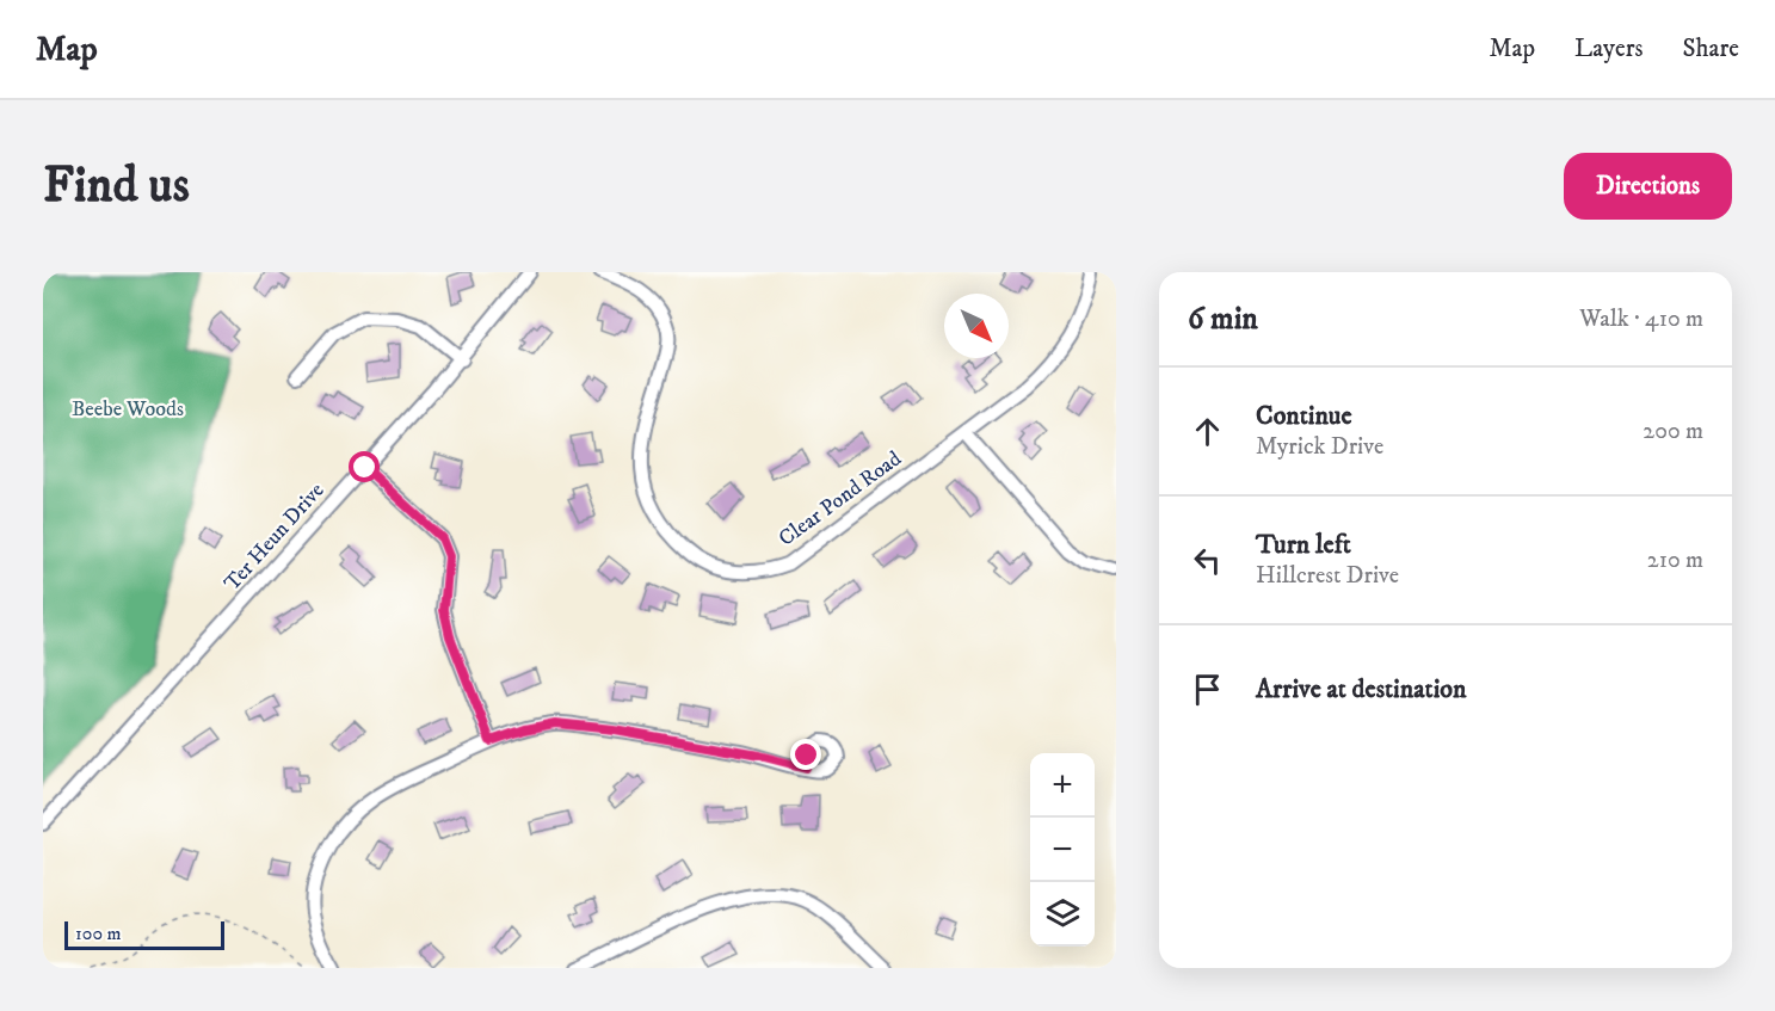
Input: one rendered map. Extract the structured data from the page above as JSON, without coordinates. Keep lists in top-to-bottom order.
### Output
{
  "streets": {
    "street": ["Clear Pond Road", "Ter Heun Drive"]
  },
  "parks": ["Beebe Woods"],
  "scale_bar": "100 m",
  "north": "bottom right",
  "page": {
    "header": "Map",
    "nav": ["Map", "Layers", "Share"],
    "buttons": "Directions",
    "title": "Find us",
    "heading": ["6 min", "Walk · 410 m"],
    "list": [
      ["Continue", "Myrick Drive", "200 m"],
      ["Turn left", "Hillcrest Drive", "210 m"],
      "Arrive at destination"
    ],
    "map_buttons": ["+", "−"],
    "scale": "100 m"
  }
}
